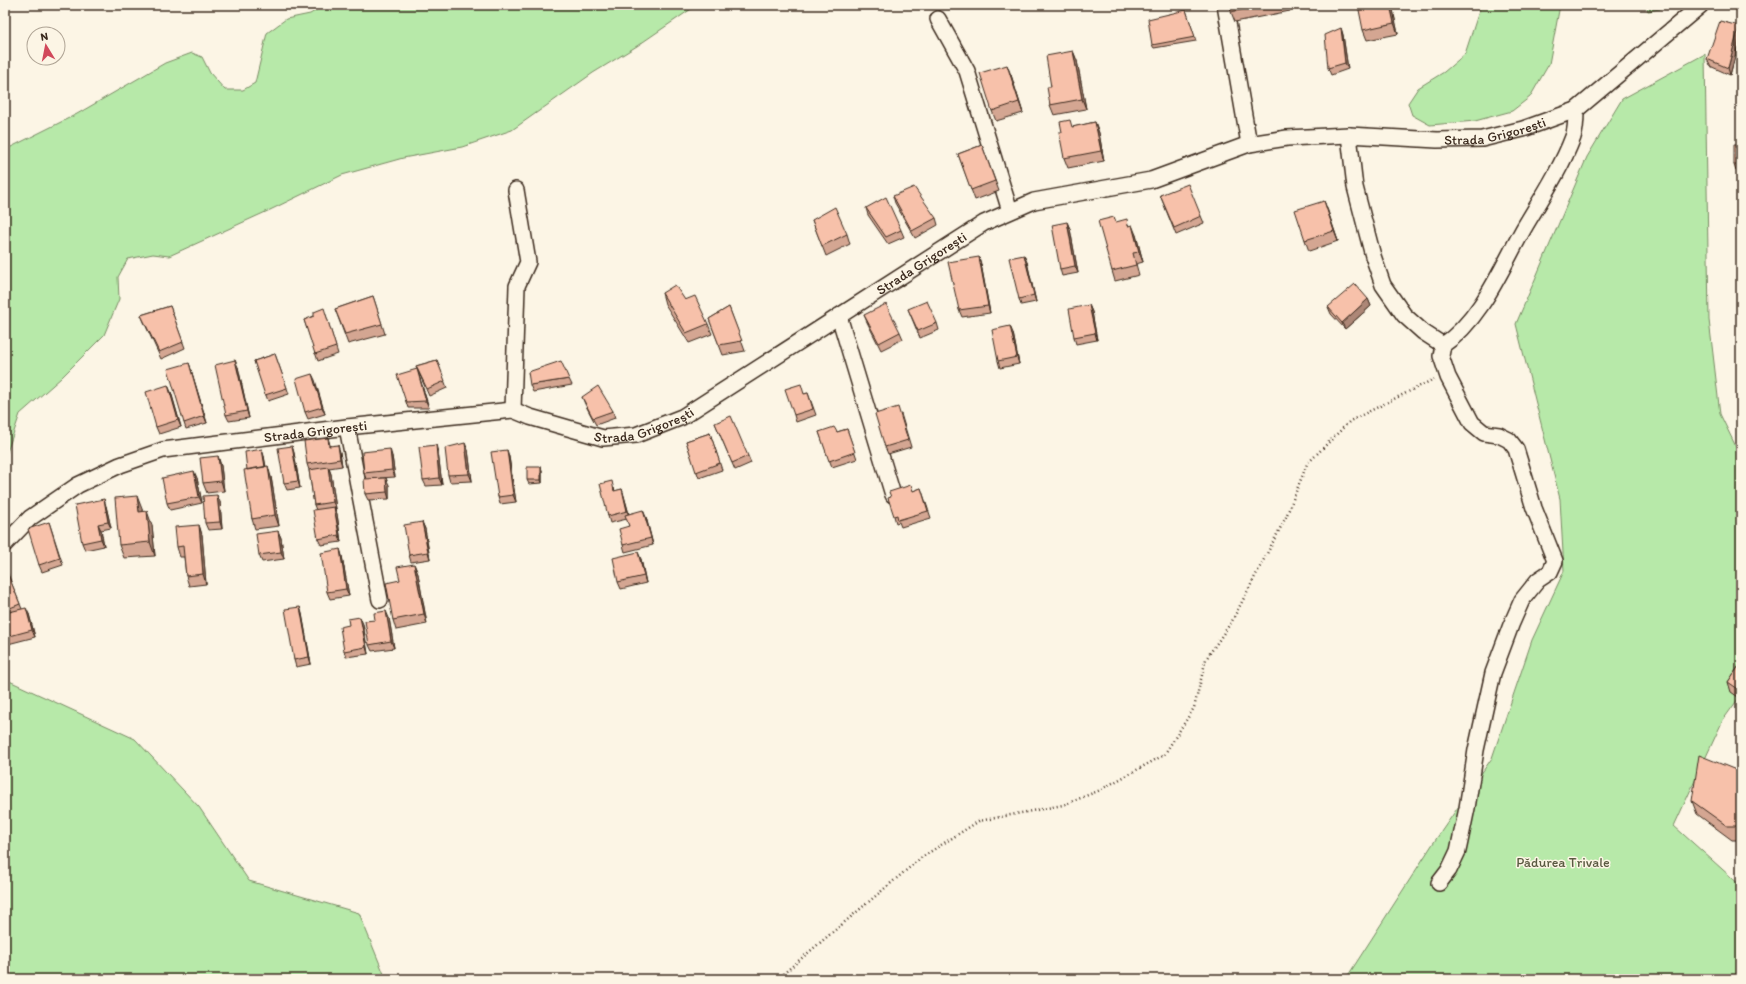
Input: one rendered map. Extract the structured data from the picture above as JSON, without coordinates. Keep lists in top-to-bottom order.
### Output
{
  "streets": {
    "street": ["Strada Grigorești"]
  },
  "parks": ["Pădurea Trivale"],
  "north": "top"
}
